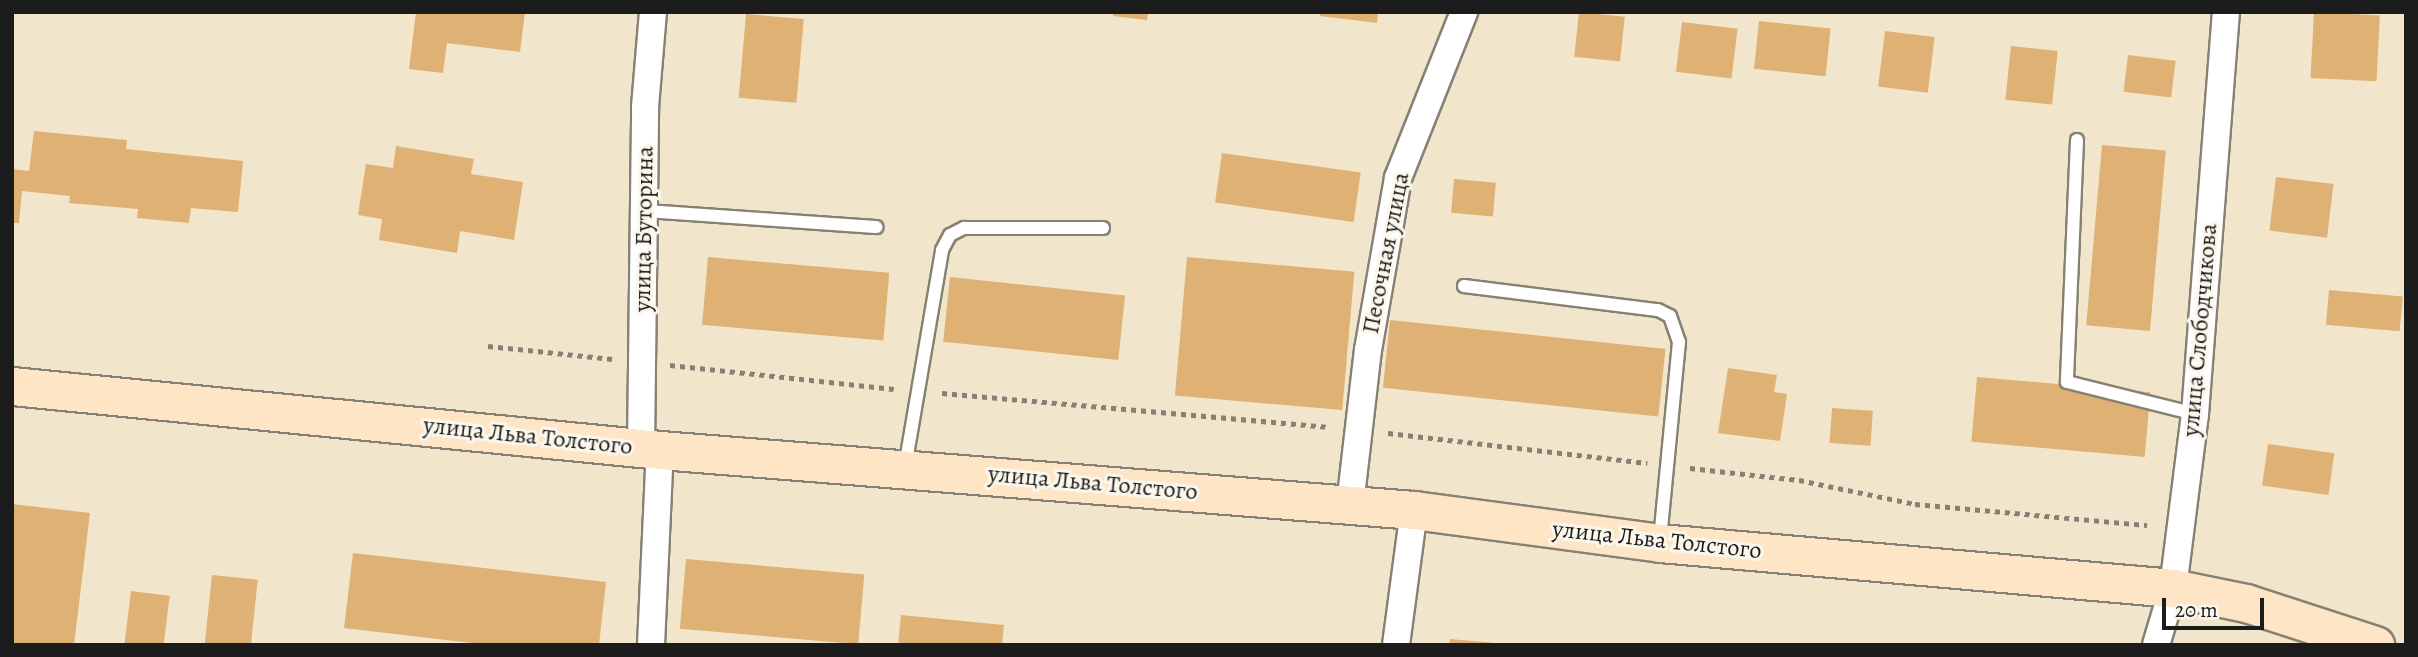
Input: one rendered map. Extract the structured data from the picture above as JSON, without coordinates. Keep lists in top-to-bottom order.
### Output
{
  "streets": {
    "main road": ["улица Льва Толстого"],
    "street": ["улица Буторина", "Песочная улица", "улица Слободчикова"]
  },
  "crossings": [
    ["улица Буторина", "улица Льва Толстого"],
    ["Песочная улица", "улица Льва Толстого"],
    ["улица Слободчикова", "улица Льва Толстого"]
  ],
  "scale_bar": "20 m"
}
